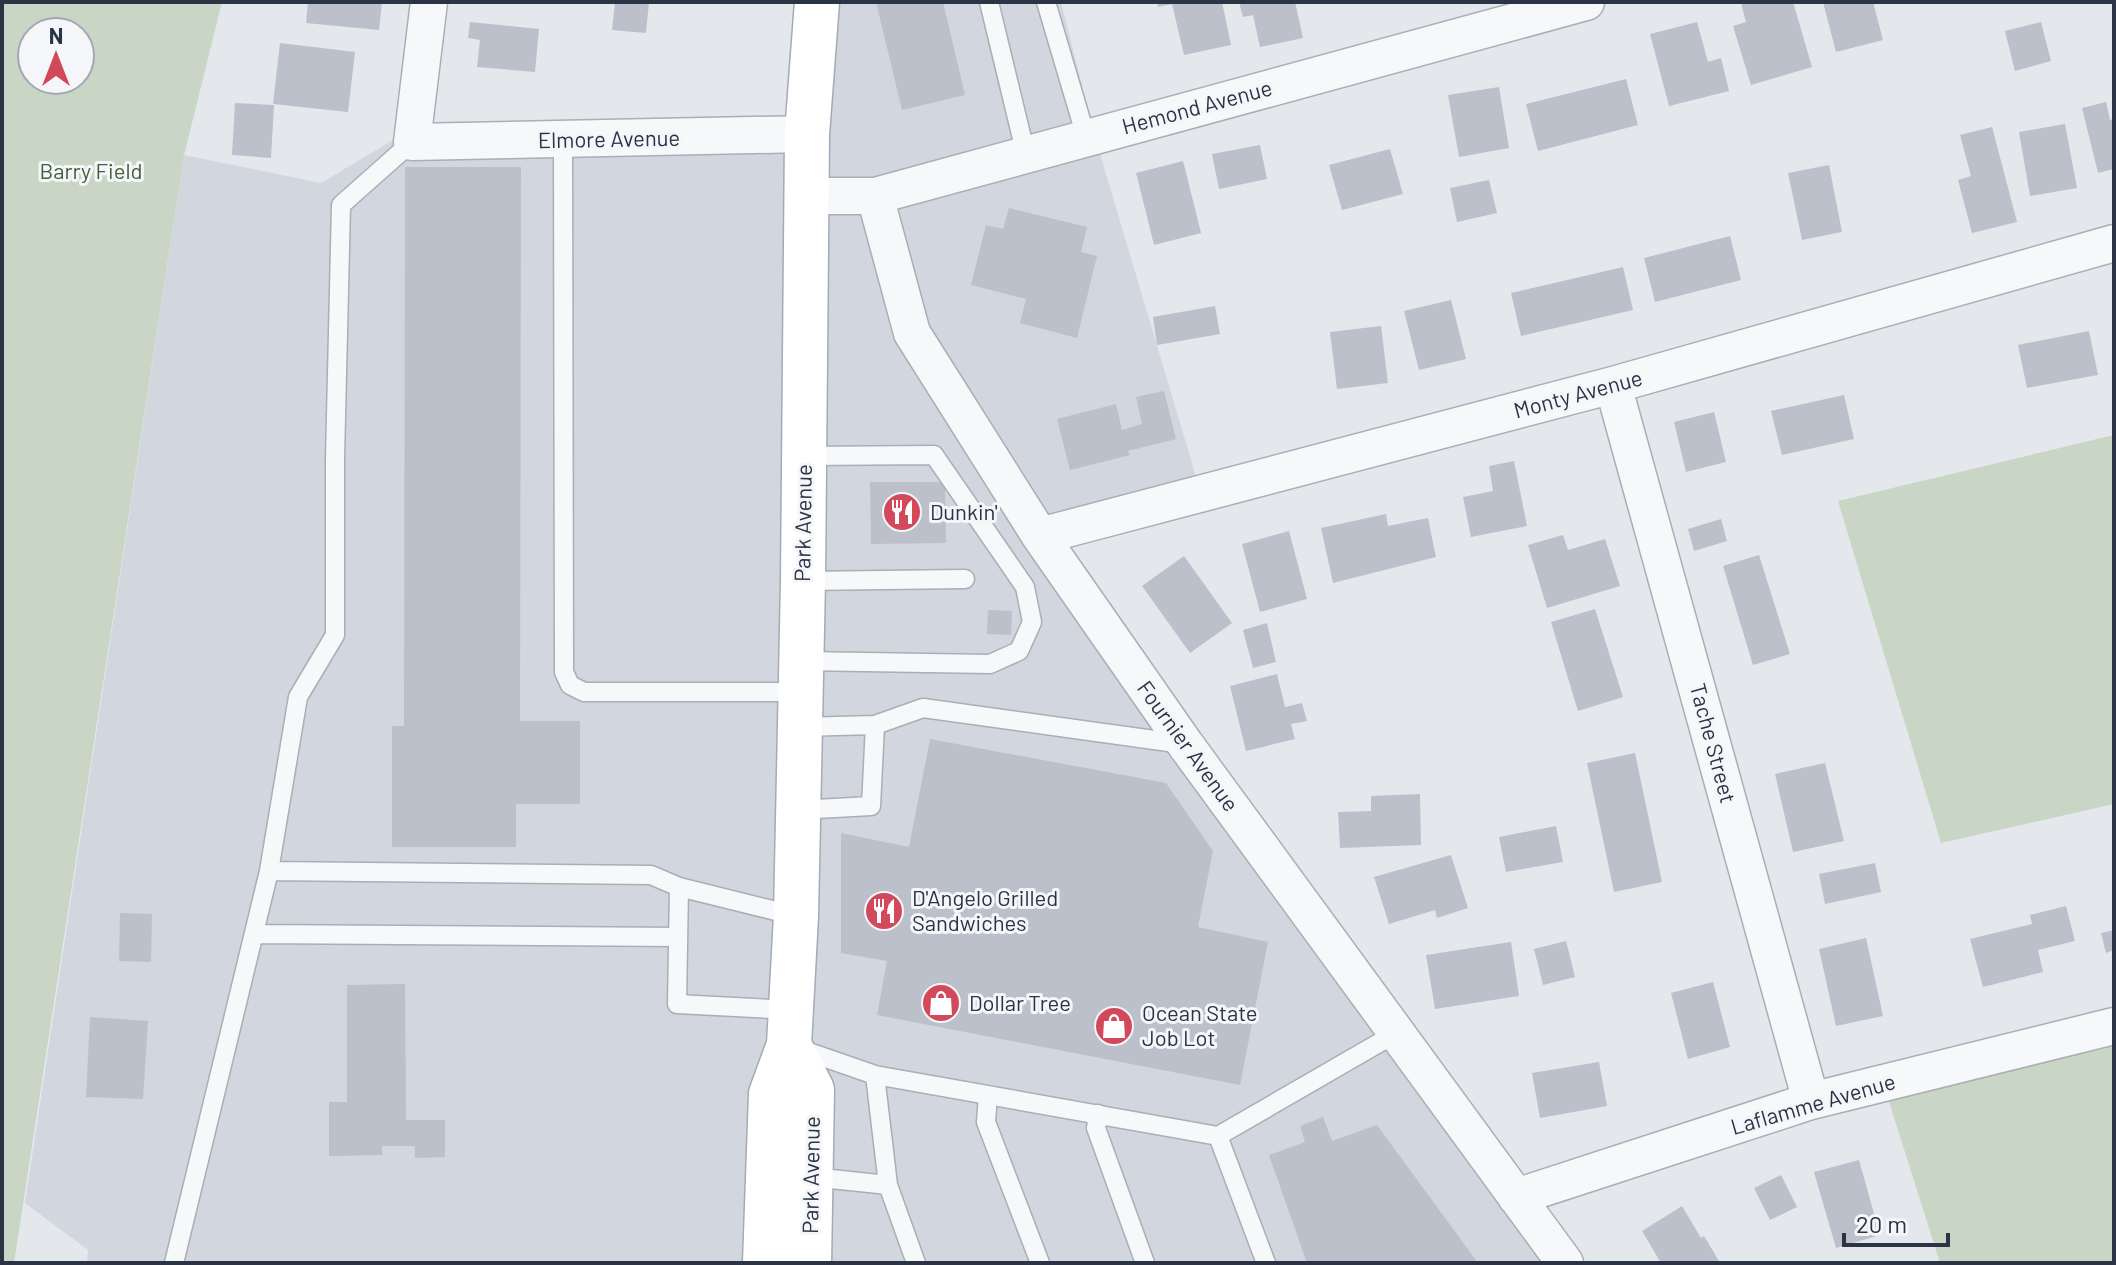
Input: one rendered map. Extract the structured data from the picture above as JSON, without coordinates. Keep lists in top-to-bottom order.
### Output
{
  "streets": {
    "main road": ["Park Avenue"],
    "street": [
      "Hemond Avenue",
      "Elmore Avenue",
      "Monty Avenue",
      "Tache Street",
      "Fournier Avenue",
      "Laflamme Avenue"
    ]
  },
  "crossings": [
    ["Hemond Avenue", "Park Avenue"],
    ["Hemond Avenue", "Fournier Avenue"],
    ["Elmore Avenue", "Park Avenue"],
    ["Monty Avenue", "Tache Street"],
    ["Monty Avenue", "Fournier Avenue"],
    ["Tache Street", "Laflamme Avenue"],
    ["Fournier Avenue", "Laflamme Avenue"]
  ],
  "parks": ["Barry Field"],
  "places": {
    "restaurant": ["Dunkin'", "D'Angelo Grilled Sandwiches"],
    "shop": ["Dollar Tree", "Ocean State Job Lot"]
  },
  "scale_bar": "20 m",
  "north": "top"
}
